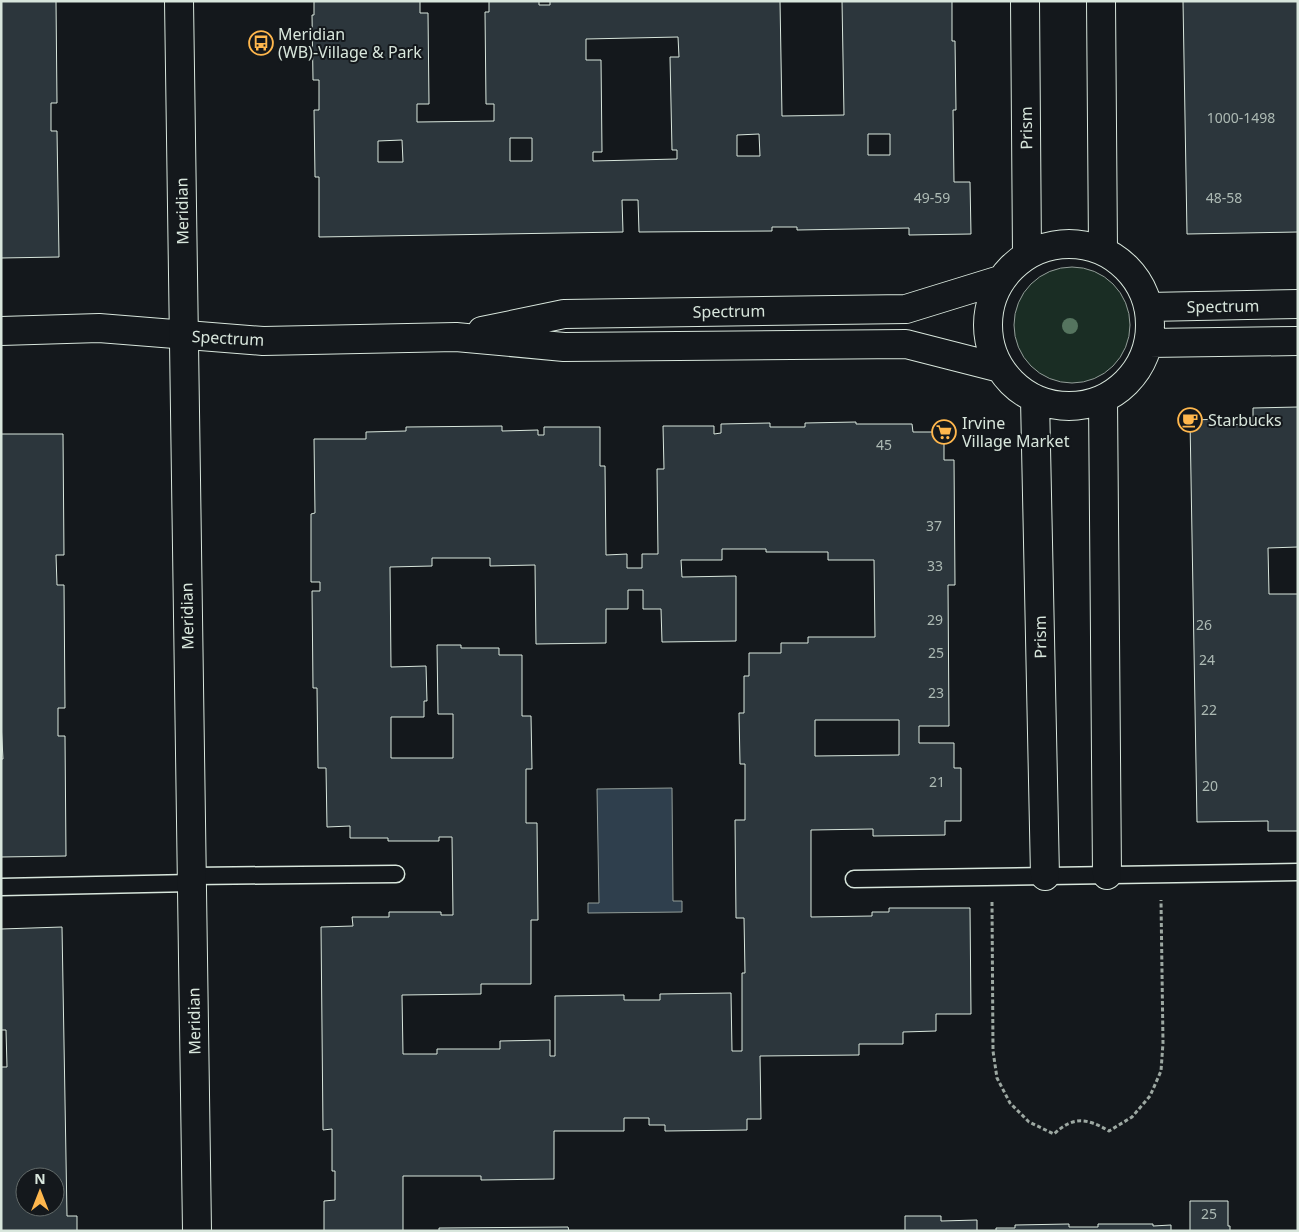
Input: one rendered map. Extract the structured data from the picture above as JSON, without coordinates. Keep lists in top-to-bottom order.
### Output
{
  "streets": {
    "street": ["Prism", "Meridian", "Spectrum"]
  },
  "crossings": [
    ["Prism", "Spectrum"],
    ["Meridian", "Spectrum"]
  ],
  "places": {
    "bus stop": ["Meridian (WB)-Village & Park"],
    "cafe": ["Starbucks"],
    "supermarket": ["Irvine Village Market"]
  },
  "house_numbers": [
    "1000-1498",
    "49-59",
    "48-58",
    "45",
    "37",
    "33",
    "29",
    "26",
    "25",
    "24",
    "23",
    "22",
    "21",
    "20",
    "25"
  ],
  "north": "top"
}
